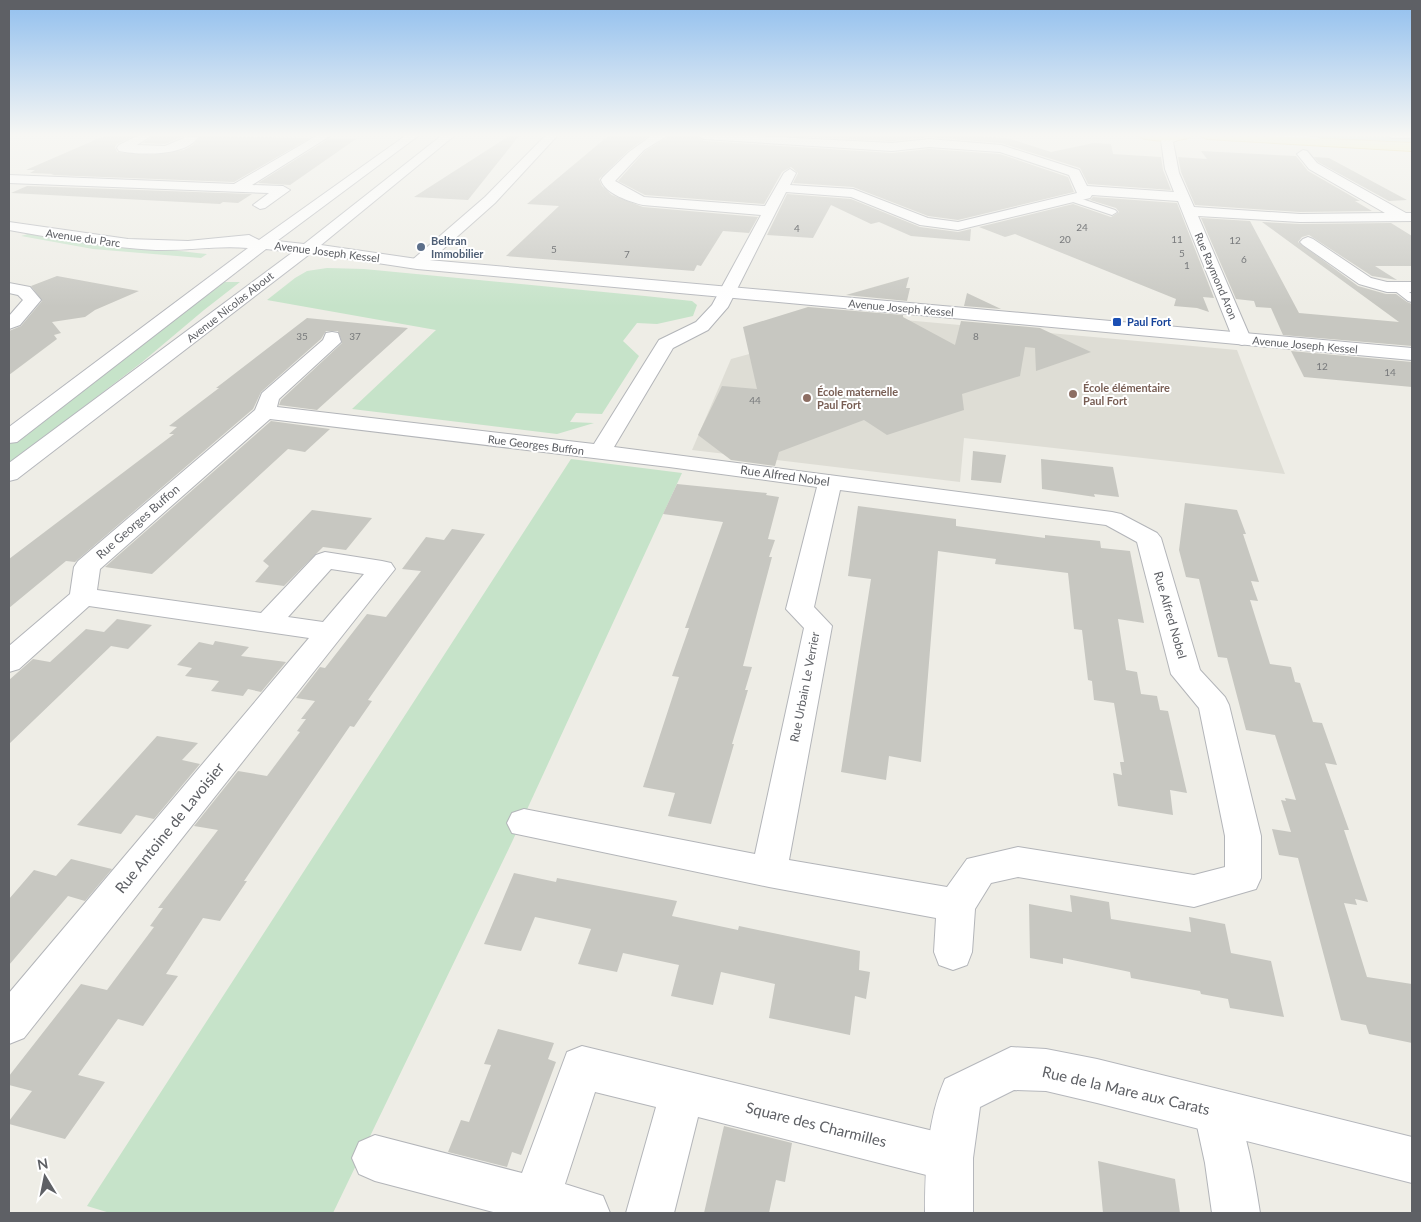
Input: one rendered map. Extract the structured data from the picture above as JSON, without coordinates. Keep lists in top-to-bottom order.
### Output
{
  "streets": {
    "street": [
      "Avenue du Parc",
      "Avenue Joseph Kessel",
      "Rue Raymond Aron",
      "Avenue Nicolas About",
      "Rue Georges Buffon",
      "Rue Alfred Nobel",
      "Rue Urbain Le Verrier",
      "Rue Antoine de Lavoisier",
      "Rue de la Mare aux Carats",
      "Square des Charmilles"
    ]
  },
  "crossings": [
    ["Avenue du Parc", "Avenue Joseph Kessel"],
    ["Avenue Joseph Kessel", "Rue Raymond Aron"],
    ["Avenue Joseph Kessel", "Avenue Nicolas About"],
    ["Avenue Joseph Kessel", "Rue Georges Buffon"],
    ["Rue Georges Buffon", "Rue Alfred Nobel"],
    ["Rue Alfred Nobel", "Rue Urbain Le Verrier"],
    ["Rue de la Mare aux Carats", "Square des Charmilles"]
  ],
  "places": {
    "other": ["Beltran Immobilier", "École élémentaire Paul Fort", "École maternelle Paul Fort"],
    "transit": ["Paul Fort"]
  },
  "house_numbers": [
    "24",
    "4",
    "20",
    "11",
    "12",
    "5",
    "5",
    "7",
    "6",
    "1",
    "35",
    "37",
    "8",
    "12",
    "14",
    "44"
  ],
  "north": "top"
}
